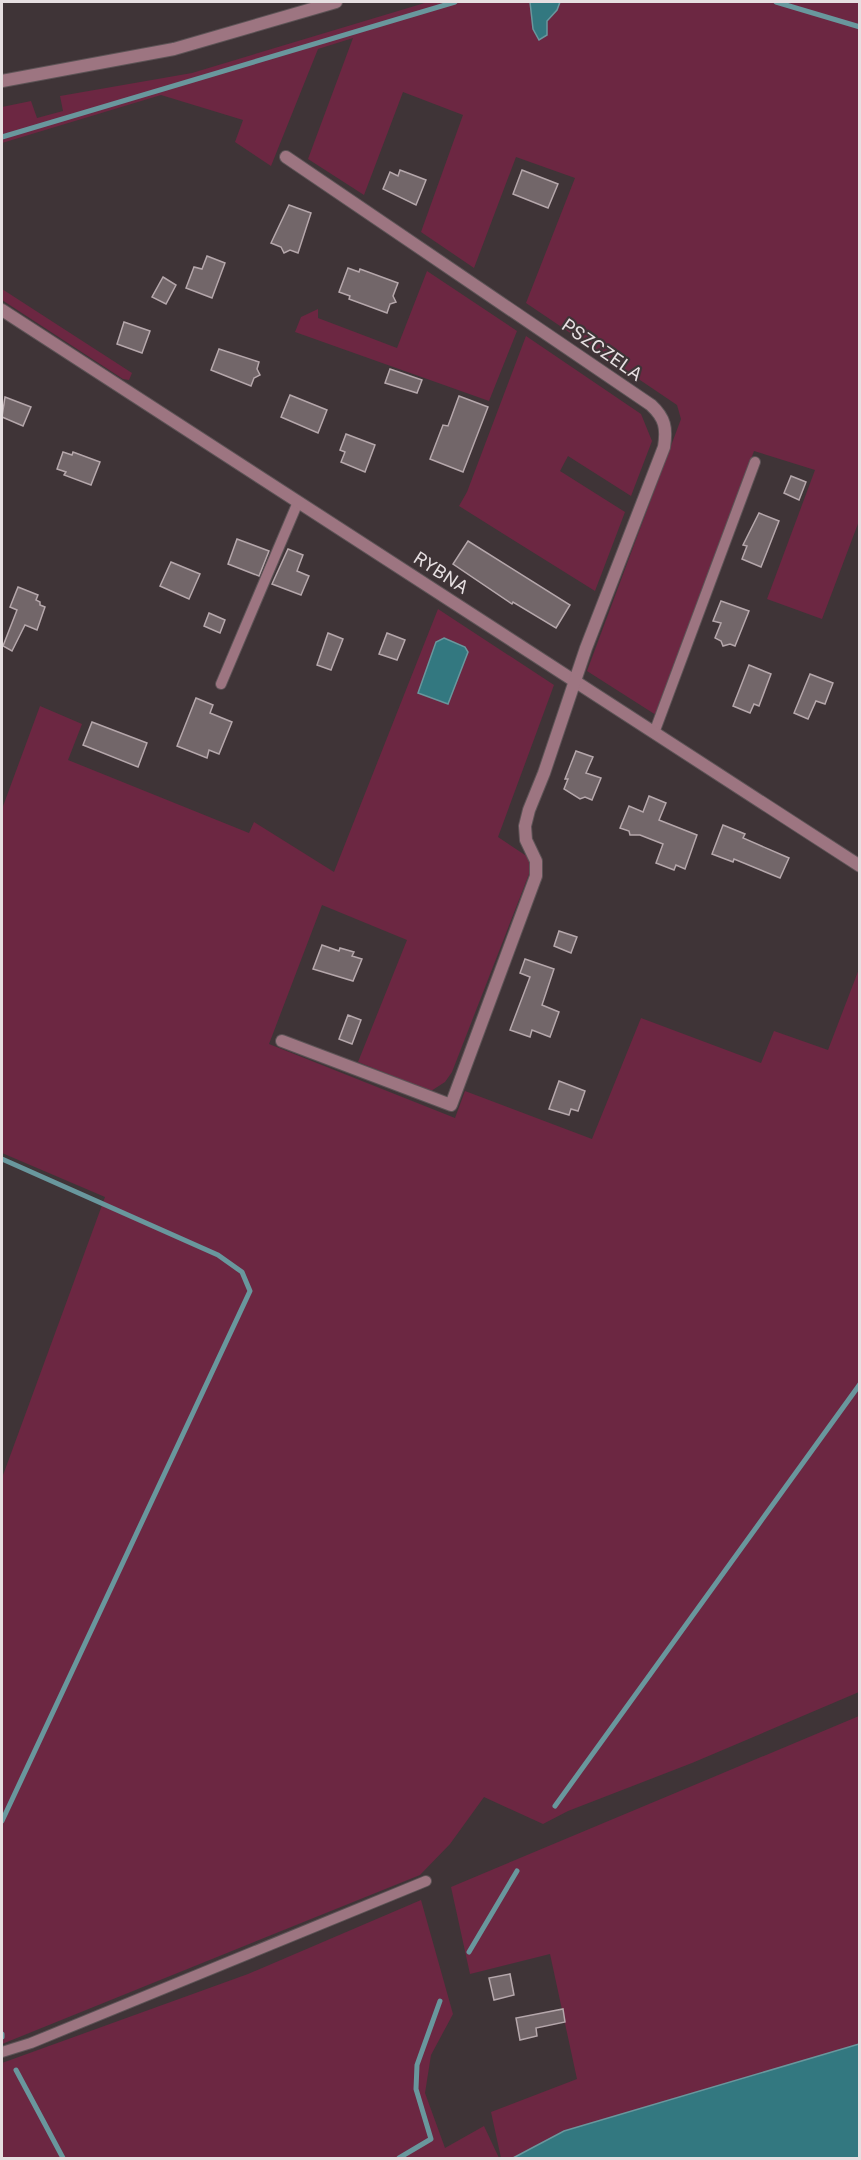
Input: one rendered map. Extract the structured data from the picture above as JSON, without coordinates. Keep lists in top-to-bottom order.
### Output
{
  "streets": {
    "street": ["PSZCZELA", "RYBNA"]
  },
  "crossings": [
    ["PSZCZELA", "RYBNA"]
  ]
}
